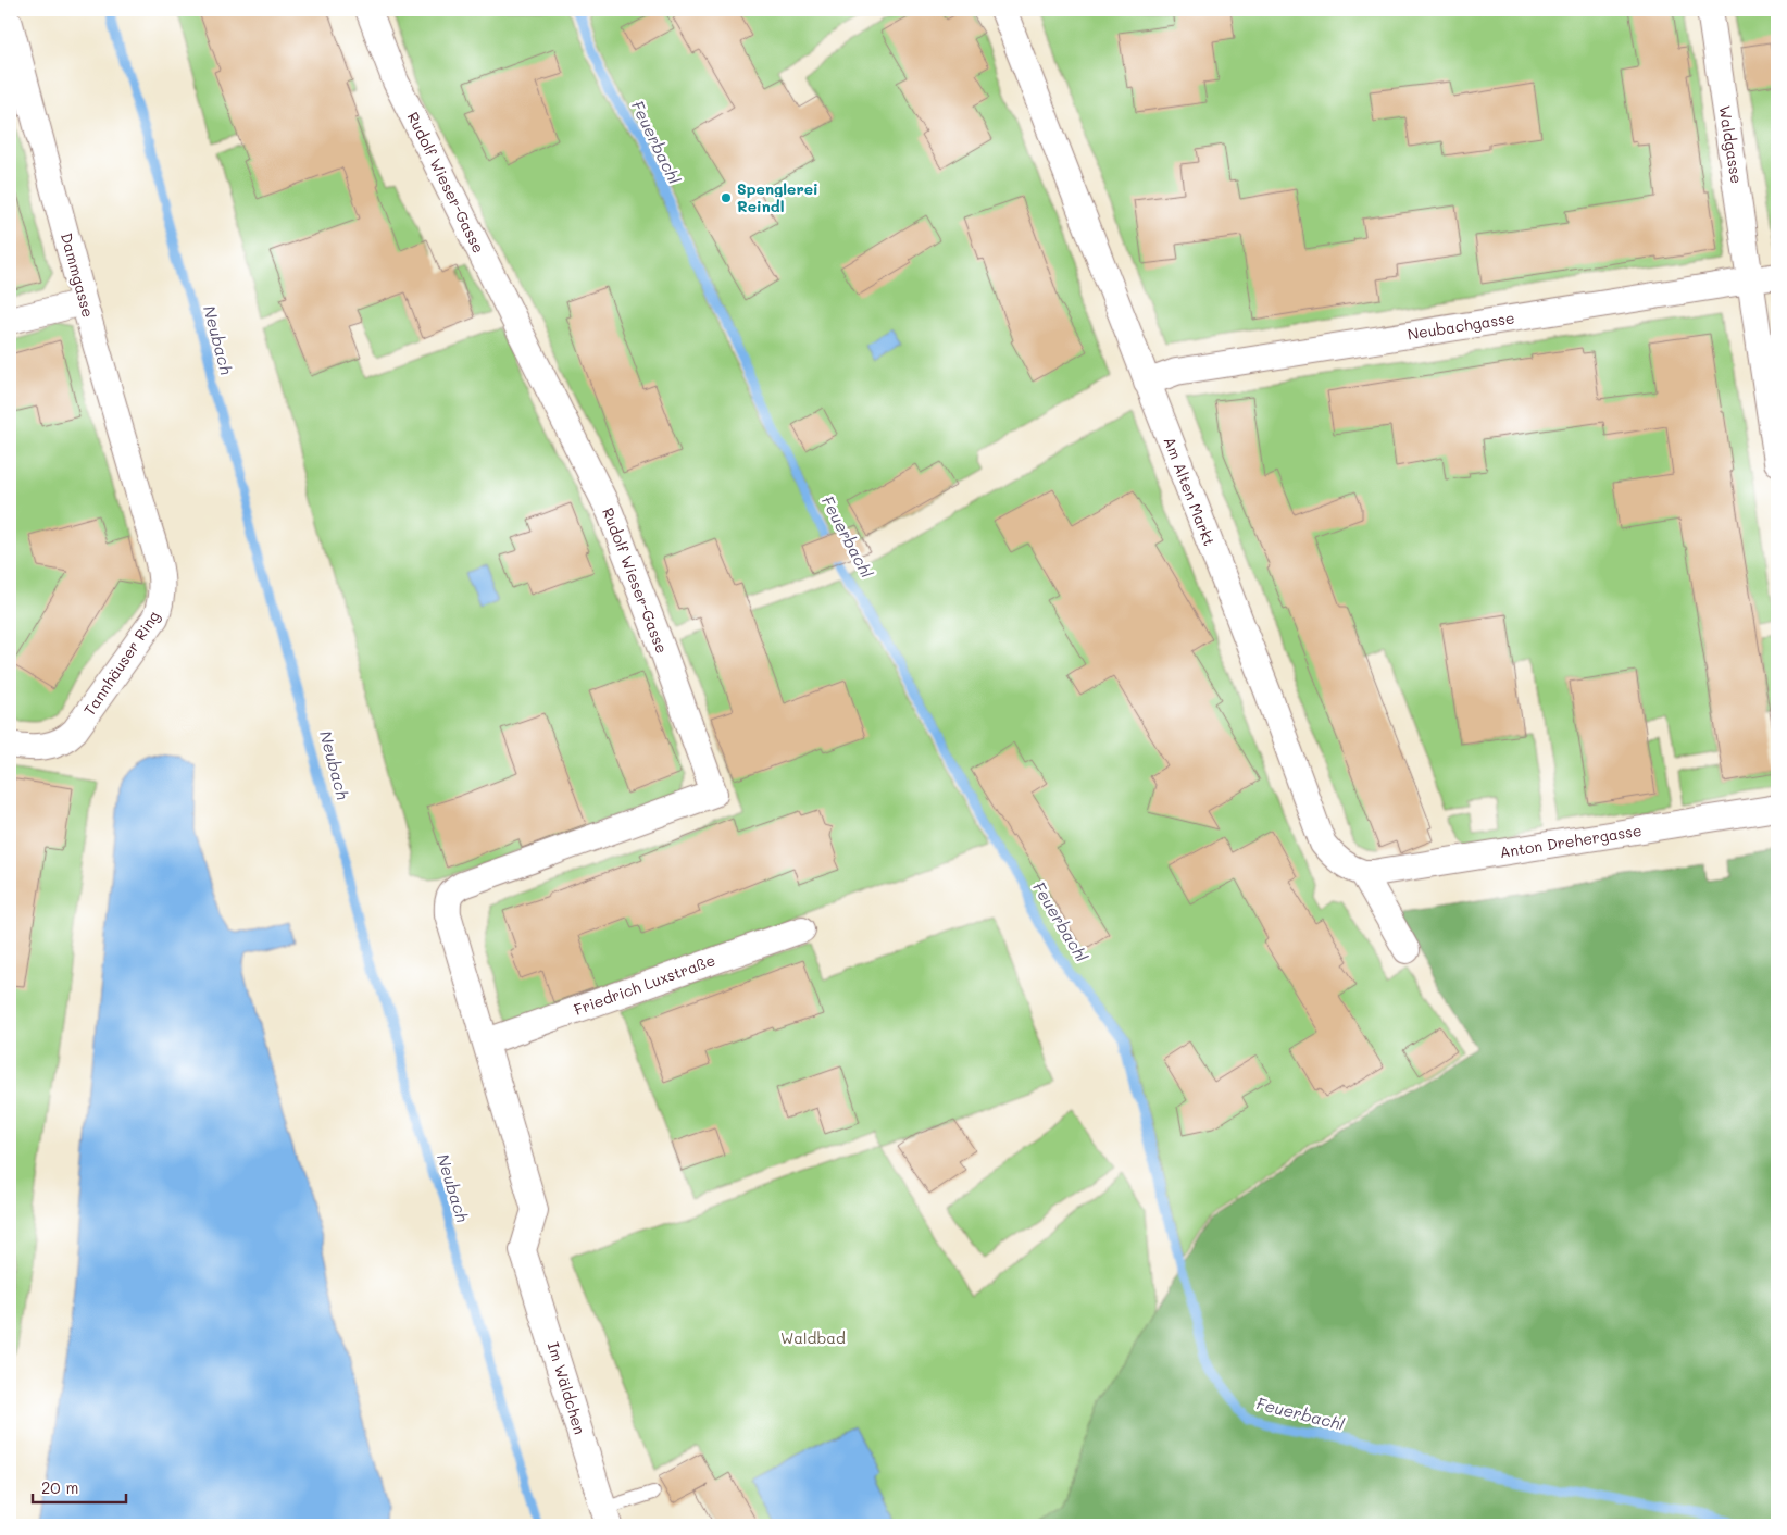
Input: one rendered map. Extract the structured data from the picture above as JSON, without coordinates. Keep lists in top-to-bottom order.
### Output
{
  "streets": {
    "street": [
      "Waldgasse",
      "Rudolf Wieser-Gasse",
      "Dammgasse",
      "Neubachgasse",
      "Am Alten Markt",
      "Tannhäuser Ring",
      "Anton Drehergasse",
      "Friedrich Luxstraße",
      "Im Wäldchen"
    ]
  },
  "crossings": [
    ["Waldgasse", "Neubachgasse"],
    ["Rudolf Wieser-Gasse", "Friedrich Luxstraße"],
    ["Rudolf Wieser-Gasse", "Im Wäldchen"],
    ["Dammgasse", "Tannhäuser Ring"],
    ["Neubachgasse", "Am Alten Markt"],
    ["Am Alten Markt", "Anton Drehergasse"],
    ["Friedrich Luxstraße", "Im Wäldchen"]
  ],
  "water": ["Feuerbachl", "Neubach"],
  "parks": ["Waldbad"],
  "places": ["Spenglerei Reindl"],
  "scale_bar": "20 m"
}
